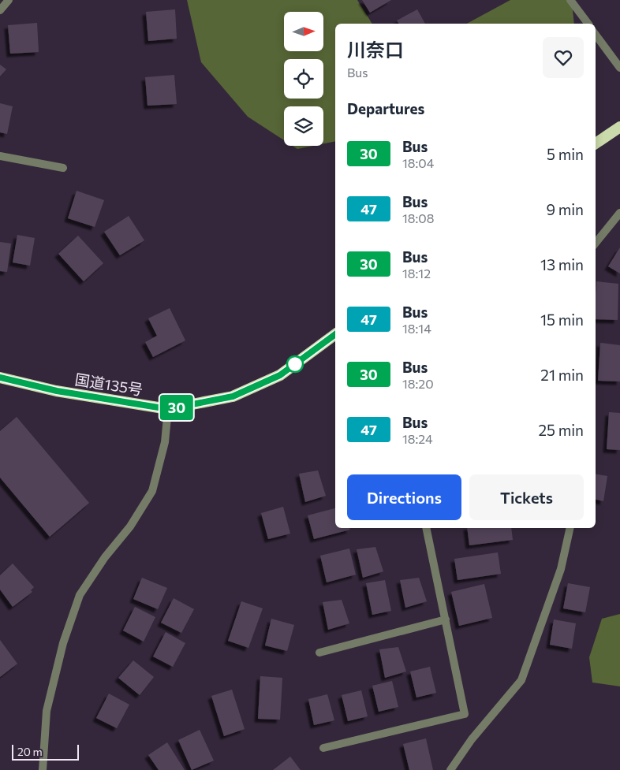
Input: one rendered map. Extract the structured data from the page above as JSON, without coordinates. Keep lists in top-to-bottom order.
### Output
{
  "streets": {
    "highway": ["国道135号"]
  },
  "lines": ["bus line 30"],
  "scale_bar": "20 m",
  "north": "right",
  "page": {
    "on_map": "30",
    "heading": [
      ["川奈口", "Bus"],
      "Departures"
    ],
    "list": [
      {
        "mark": "30",
        "name": "Bus",
        "note": "18:04",
        "value": "5 min"
      },
      {
        "mark": "47",
        "name": "Bus",
        "note": "18:08",
        "value": "9 min"
      },
      {
        "mark": "30",
        "name": "Bus",
        "note": "18:12",
        "value": "13 min"
      },
      {
        "mark": "47",
        "name": "Bus",
        "note": "18:14",
        "value": "15 min"
      },
      {
        "mark": "30",
        "name": "Bus",
        "note": "18:20",
        "value": "21 min"
      },
      {
        "mark": "47",
        "name": "Bus",
        "note": "18:24",
        "value": "25 min"
      }
    ],
    "buttons": ["Directions", "Tickets"],
    "scale": "20 m"
  }
}
